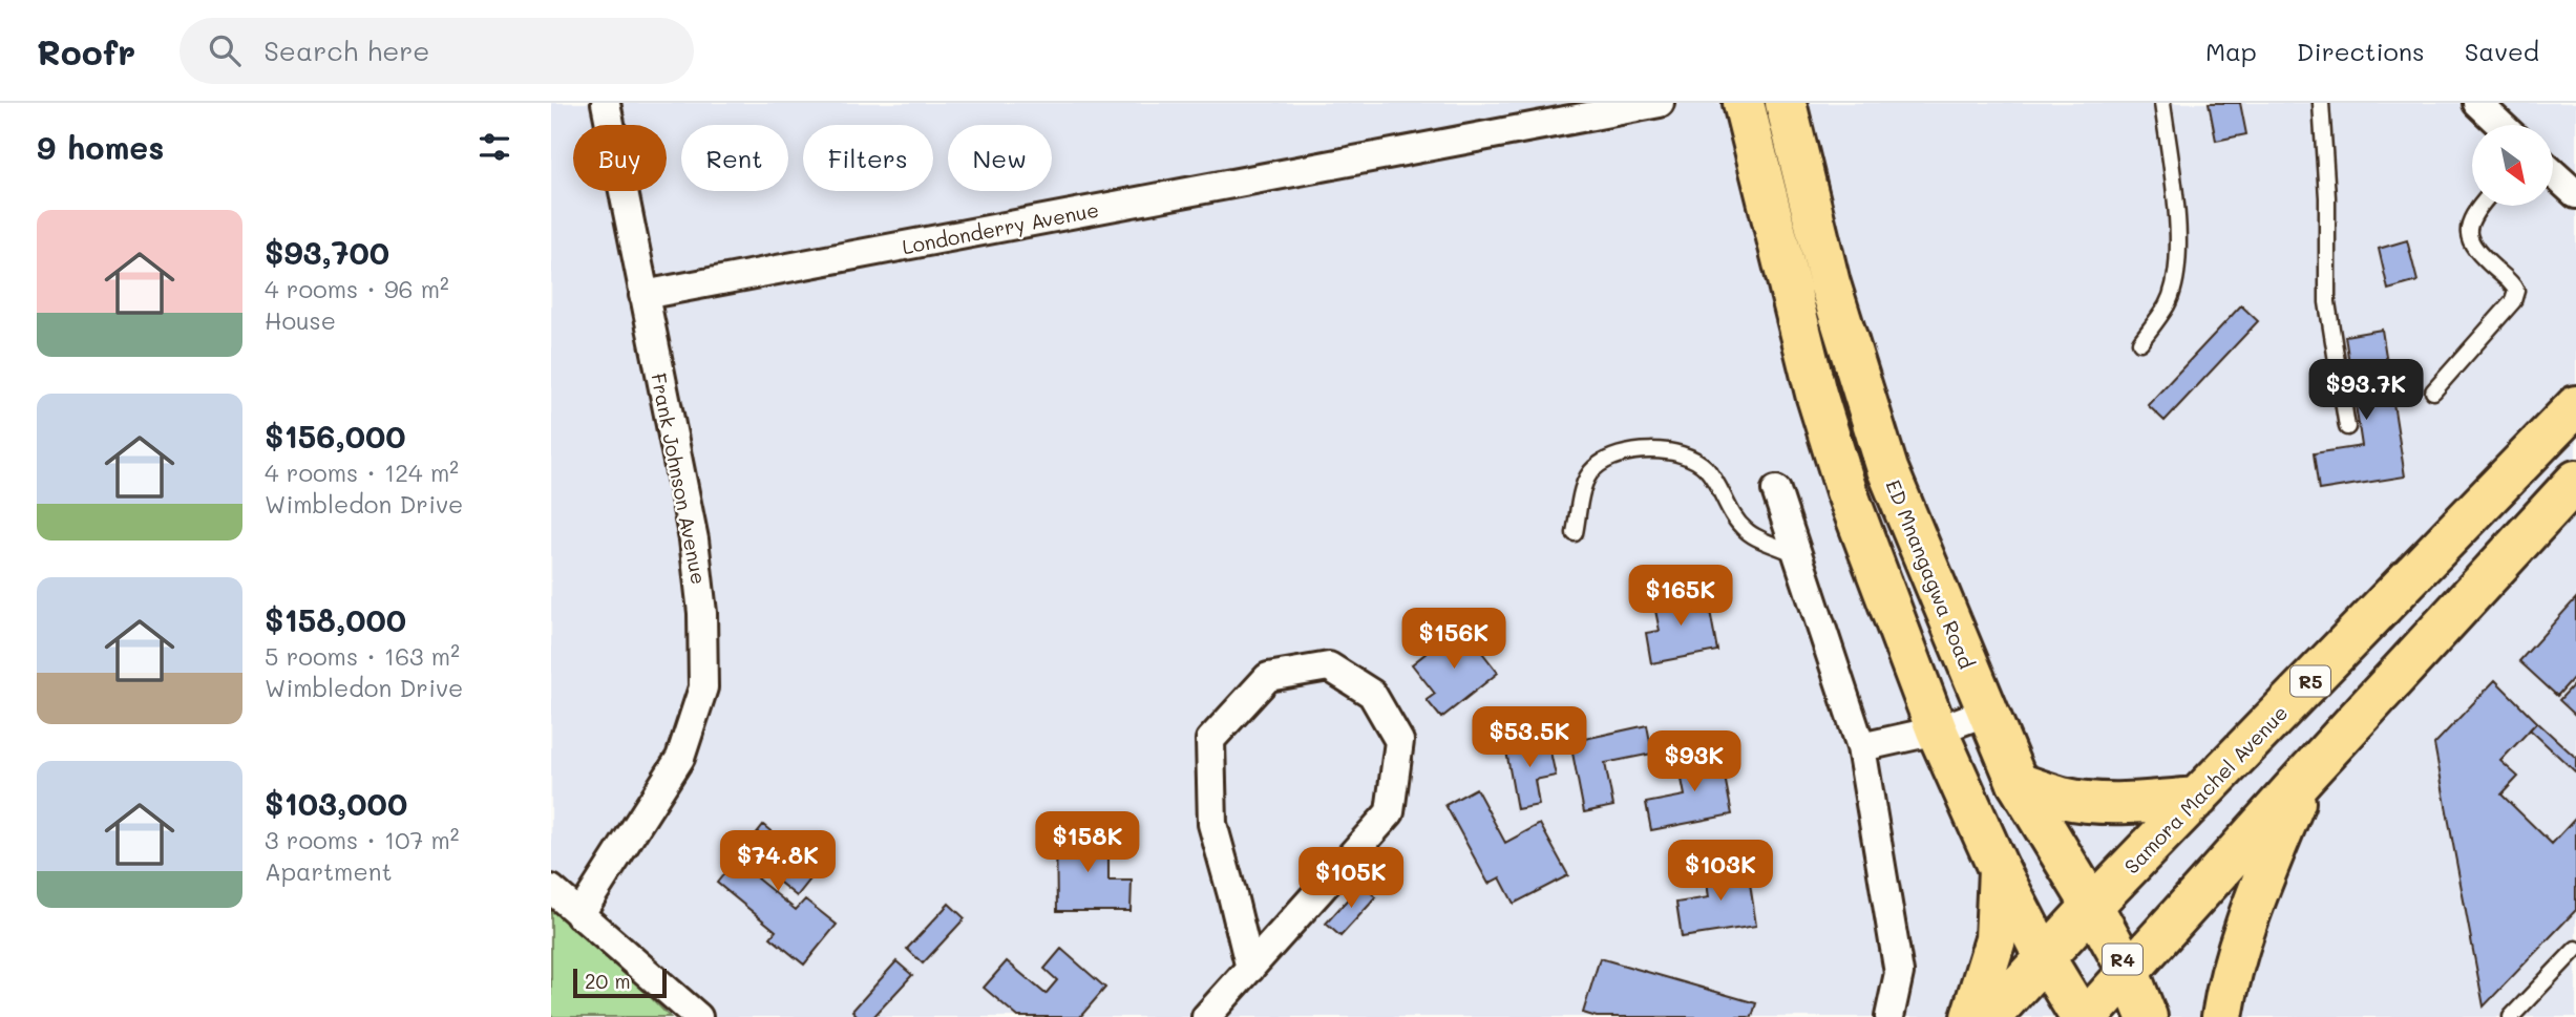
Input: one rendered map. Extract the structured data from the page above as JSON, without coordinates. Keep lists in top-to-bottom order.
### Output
{
  "streets": {
    "main road": [
      "ED Mnangagwa Road",
      "R5",
      "Samora Machel Avenue",
      "R4"
    ],
    "street": ["Londonderry Avenue", "Frank Johnson Avenue"]
  },
  "crossings": [
    ["Londonderry Avenue", "Frank Johnson Avenue"],
    ["ED Mnangagwa Road", "Samora Machel Avenue"]
  ],
  "scale_bar": "20 m",
  "north": "bottom right",
  "page": {
    "header": "Roofr",
    "search": "Search here",
    "nav": ["Map", "Directions", "Saved"],
    "heading": "9 homes",
    "chip": [
      "Buy",
      "Rent",
      "Filters",
      "New"
    ],
    "list": [
      {
        "name": "$93,700",
        "note": "4 rooms · 96 m² · House"
      },
      {
        "name": "$156,000",
        "note": "4 rooms · 124 m² · Wimbledon Drive"
      },
      {
        "name": "$158,000",
        "note": "5 rooms · 163 m² · Wimbledon Drive"
      },
      {
        "name": "$103,000",
        "note": "3 rooms · 107 m² · Apartment"
      }
    ],
    "price": [
      "$93.7K",
      "$165K",
      "$156K",
      "$53.5K",
      "$93K",
      "$158K",
      "$74.8K",
      "$103K",
      "$105K"
    ],
    "scale": "20 m"
  }
}
